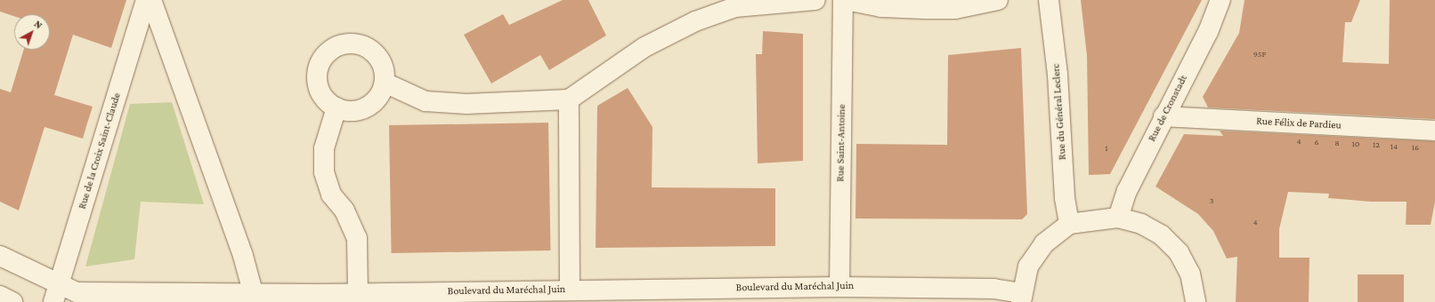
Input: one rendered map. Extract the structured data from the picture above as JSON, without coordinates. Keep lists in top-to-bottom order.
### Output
{
  "streets": {
    "street": [
      "Rue de Cronstadt",
      "Rue du Général Leclerc",
      "Rue Félix de Pardieu",
      "Rue Saint-Antoine",
      "Rue de la Croix Saint-Claude",
      "Boulevard du Maréchal Juin"
    ]
  },
  "crossings": [
    ["Rue de Cronstadt", "Rue Félix de Pardieu"],
    ["Rue Saint-Antoine", "Boulevard du Maréchal Juin"],
    ["Rue de la Croix Saint-Claude", "Boulevard du Maréchal Juin"]
  ],
  "house_numbers": [
    "95F",
    "4",
    "6",
    "8",
    "10",
    "12",
    "14",
    "16",
    "1",
    "3",
    "4"
  ],
  "north": "top right"
}
